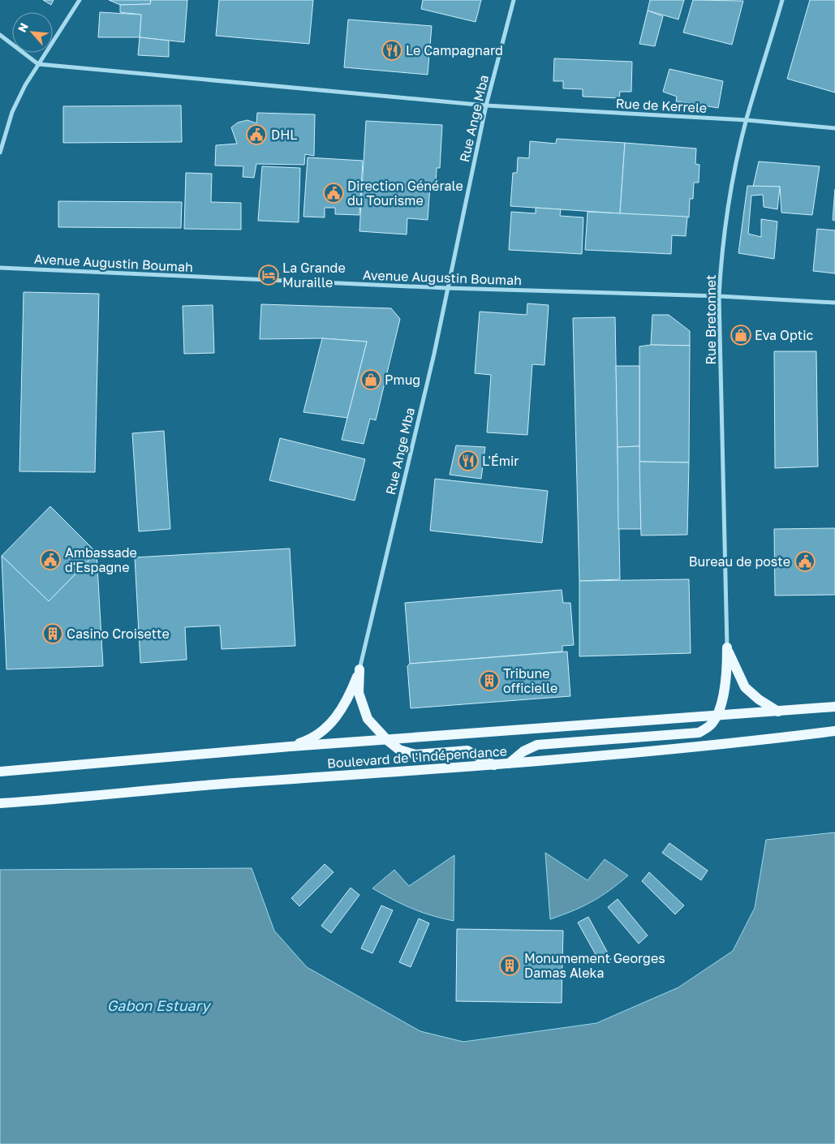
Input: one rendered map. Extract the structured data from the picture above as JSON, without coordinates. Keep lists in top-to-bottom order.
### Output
{
  "streets": {
    "main road": ["Boulevard de l'Indépendance"],
    "street": [
      "Rue de Kerrele",
      "Rue Ange Mba",
      "Avenue Augustin Boumah",
      "Rue Bretonnet"
    ]
  },
  "crossings": [
    ["Rue de Kerrele", "Rue Ange Mba"],
    ["Rue de Kerrele", "Rue Bretonnet"],
    ["Rue Ange Mba", "Avenue Augustin Boumah"],
    ["Avenue Augustin Boumah", "Rue Bretonnet"]
  ],
  "water": ["Gabon Estuary"],
  "places": {
    "restaurant": ["Le Campagnard", "L'Émir"],
    "public building": [
      "DHL",
      "Direction Générale du Tourisme",
      "Ambassade d'Espagne",
      "Bureau de poste"
    ],
    "hotel": ["La Grande Muraille"],
    "shop": ["Eva Optic", "Pmug"],
    "building": ["Casino Croisette", "Tribune officielle", "Monumement Georges Damas Aleka"]
  },
  "north": "top left"
}
